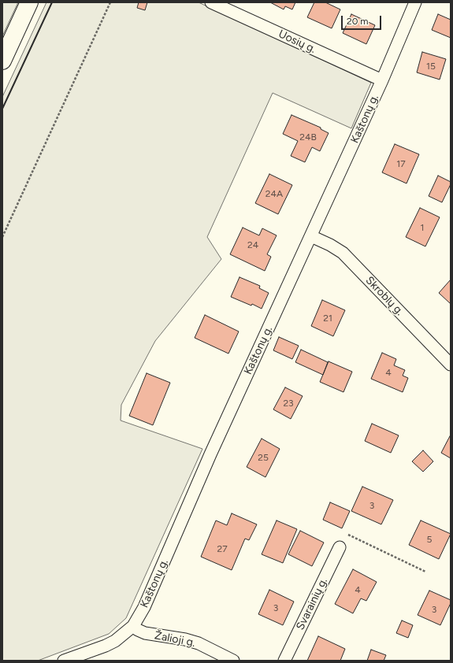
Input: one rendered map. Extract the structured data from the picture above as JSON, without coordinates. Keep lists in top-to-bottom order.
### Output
{
  "streets": {
    "street": [
      "Uosių g.",
      "Kaštonų g.",
      "Skroblų g.",
      "Svarainių g.",
      "Žalioji g."
    ]
  },
  "crossings": [
    ["Uosių g.", "Kaštonų g."],
    ["Kaštonų g.", "Skroblų g."],
    ["Kaštonų g.", "Žalioji g."]
  ],
  "house_numbers": [
    "15",
    "24B",
    "17",
    "24A",
    "1",
    "24",
    "21",
    "4",
    "23",
    "25",
    "3",
    "5",
    "27",
    "4",
    "3",
    "3"
  ],
  "scale_bar": "20 m"
}
